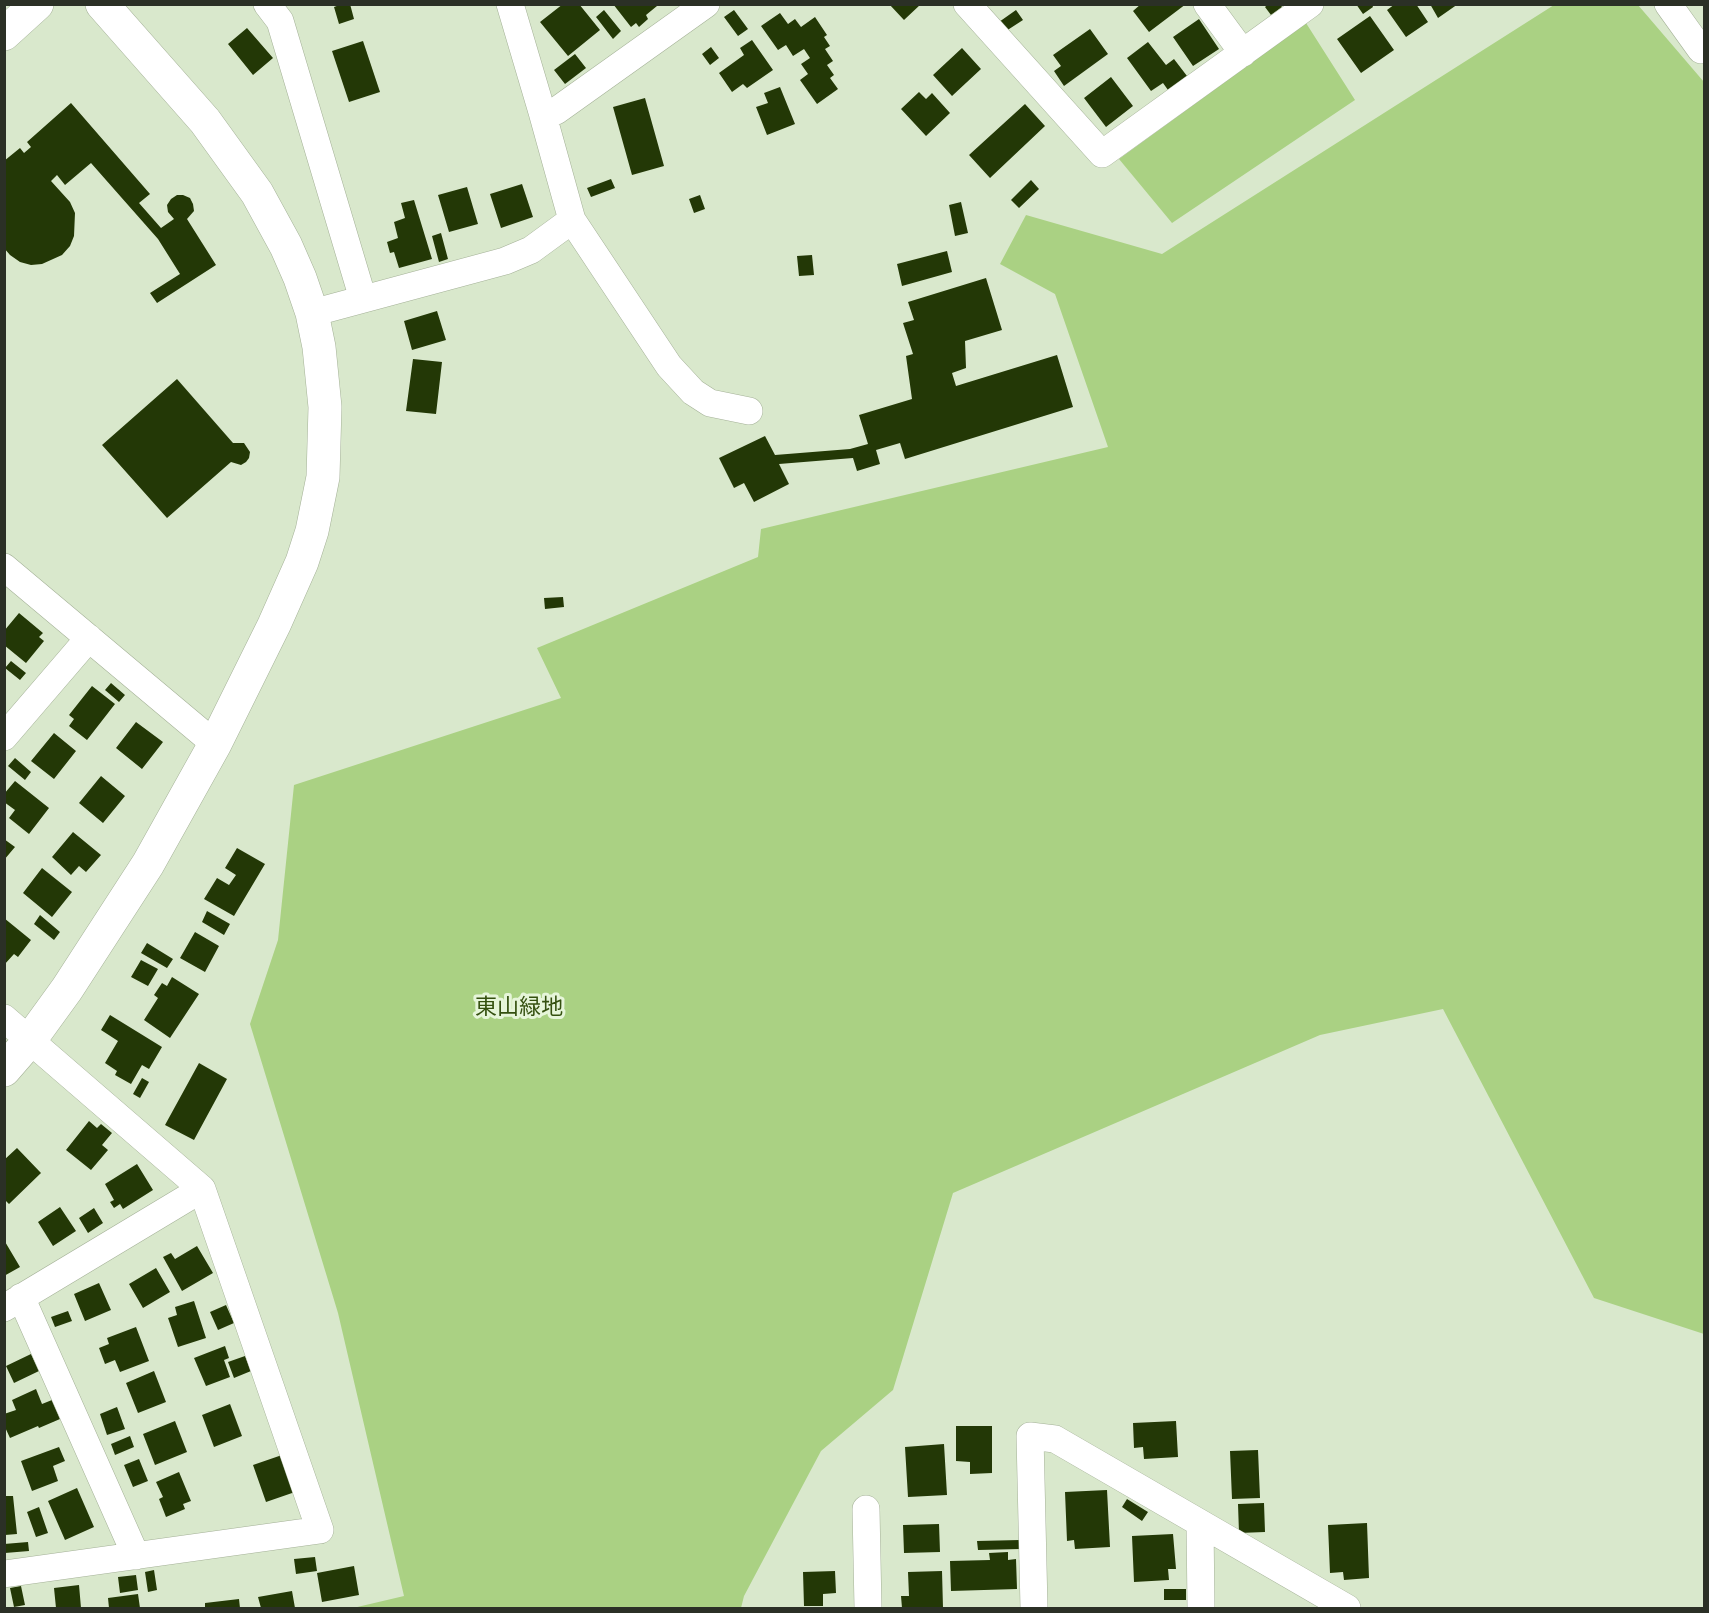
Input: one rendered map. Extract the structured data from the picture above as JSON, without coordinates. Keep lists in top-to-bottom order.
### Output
{
  "parks": ["東山緑地"]
}
